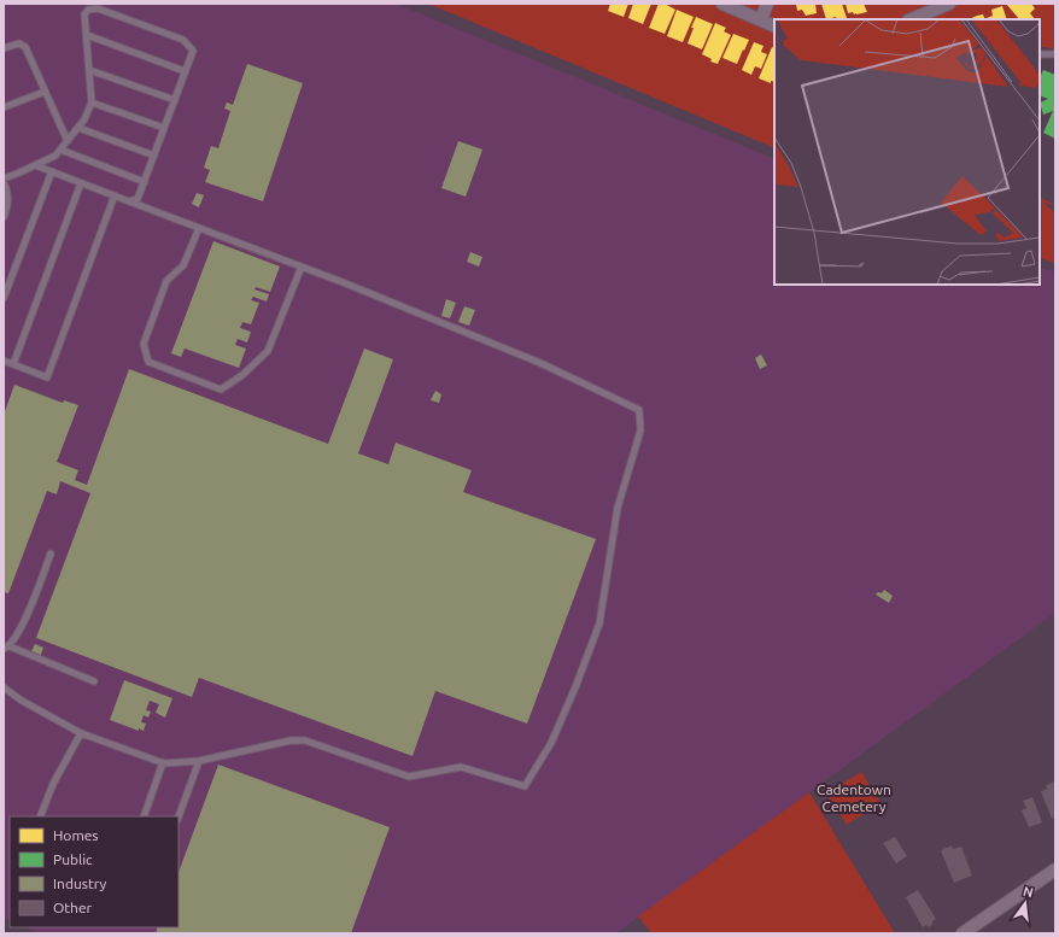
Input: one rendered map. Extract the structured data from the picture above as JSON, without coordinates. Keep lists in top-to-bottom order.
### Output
{
  "parks": ["Cadentown Cemetery"],
  "legend": [
    "Homes",
    "Public",
    "Industry",
    "Other"
  ],
  "north": "top"
}
